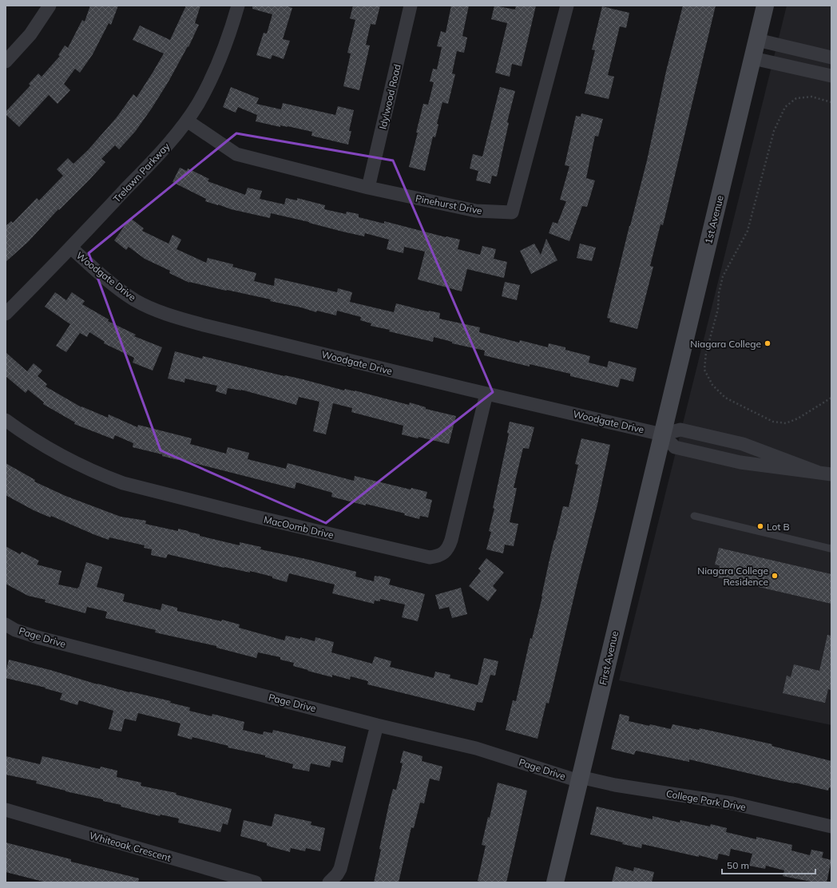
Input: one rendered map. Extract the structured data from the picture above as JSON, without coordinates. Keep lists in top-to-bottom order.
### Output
{
  "streets": {
    "street": [
      "Idylwood Road",
      "Trelawn Parkway",
      "Pinehurst Drive",
      "1st Avenue",
      "Woodgate Drive",
      "MacOomb Drive",
      "Page Drive",
      "First Avenue",
      "College Park Drive",
      "Whiteoak Crescent"
    ]
  },
  "crossings": [
    ["Idylwood Road", "Pinehurst Drive"],
    ["Trelawn Parkway", "Pinehurst Drive"],
    ["Trelawn Parkway", "Woodgate Drive"],
    ["1st Avenue", "Woodgate Drive"],
    ["1st Avenue", "First Avenue"],
    ["Woodgate Drive", "MacOomb Drive"],
    ["Woodgate Drive", "First Avenue"],
    ["Page Drive", "First Avenue"],
    ["Page Drive", "College Park Drive"],
    ["First Avenue", "College Park Drive"]
  ],
  "places": ["Niagara College", "Lot B", "Niagara College Residence"],
  "scale_bar": "50 m"
}
